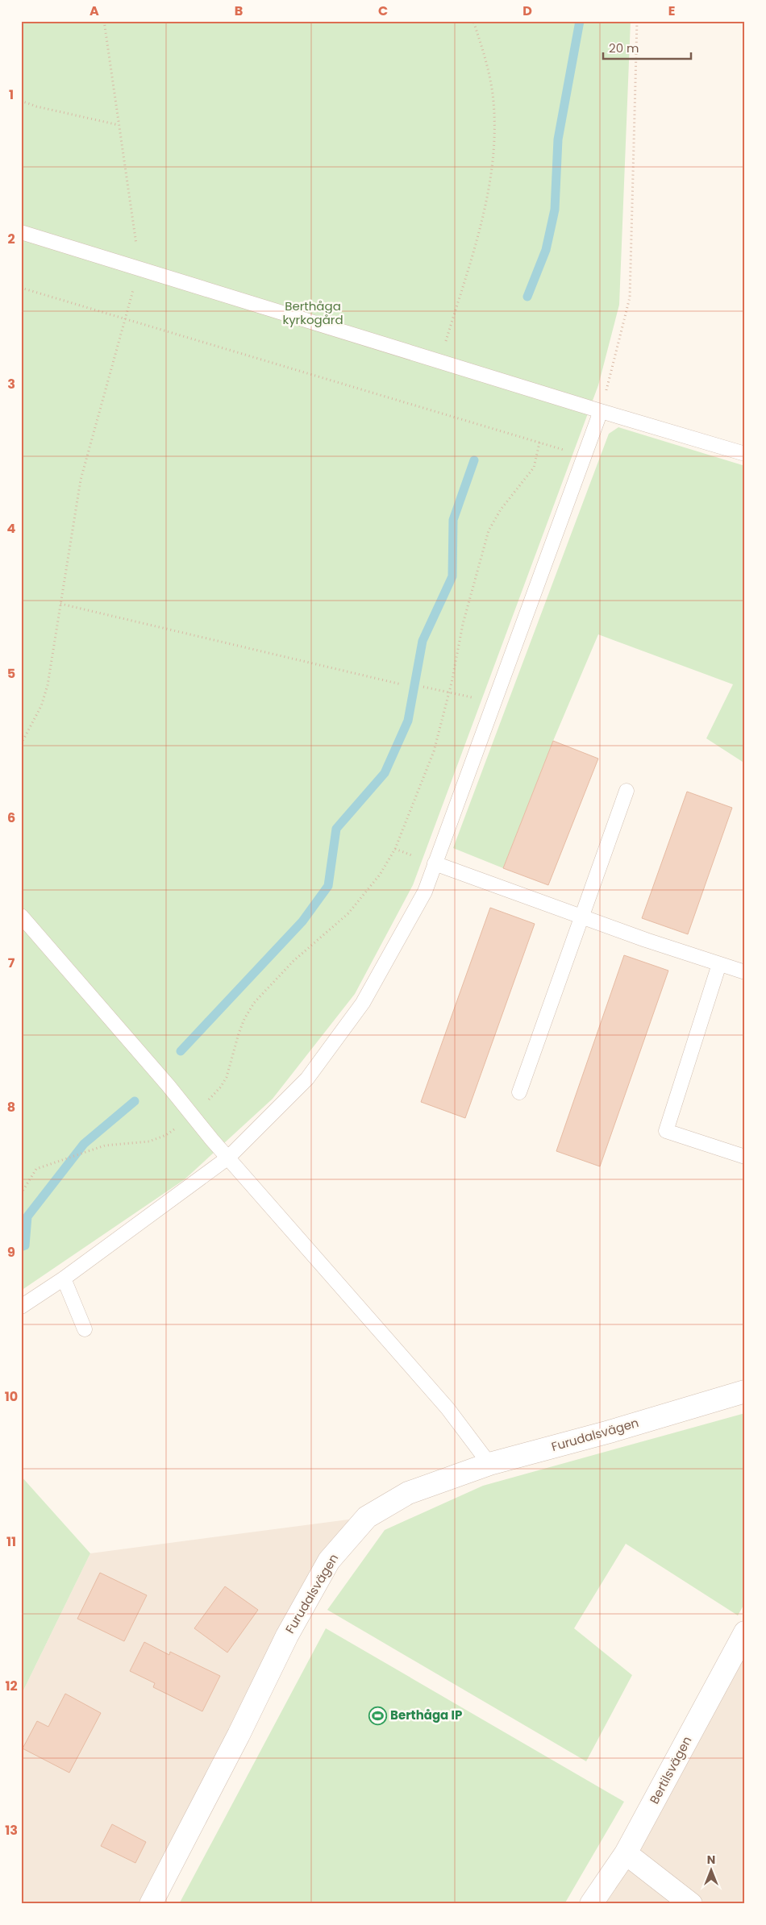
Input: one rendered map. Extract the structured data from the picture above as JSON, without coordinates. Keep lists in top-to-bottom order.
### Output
{
  "streets": {
    "street": ["Furudalsvägen", "Bertilsvägen"]
  },
  "parks": ["Berthåga kyrkogård"],
  "places": {
    "sports": ["Berthåga IP"]
  },
  "scale_bar": "20 m",
  "north": "top",
  "grid": {
    "columns": [
      "A",
      "B",
      "C",
      "D",
      "E"
    ],
    "rows": [
      "1",
      "2",
      "3",
      "4",
      "5",
      "6",
      "7",
      "8",
      "9",
      "10",
      "11",
      "12",
      "13"
    ]
  }
}
